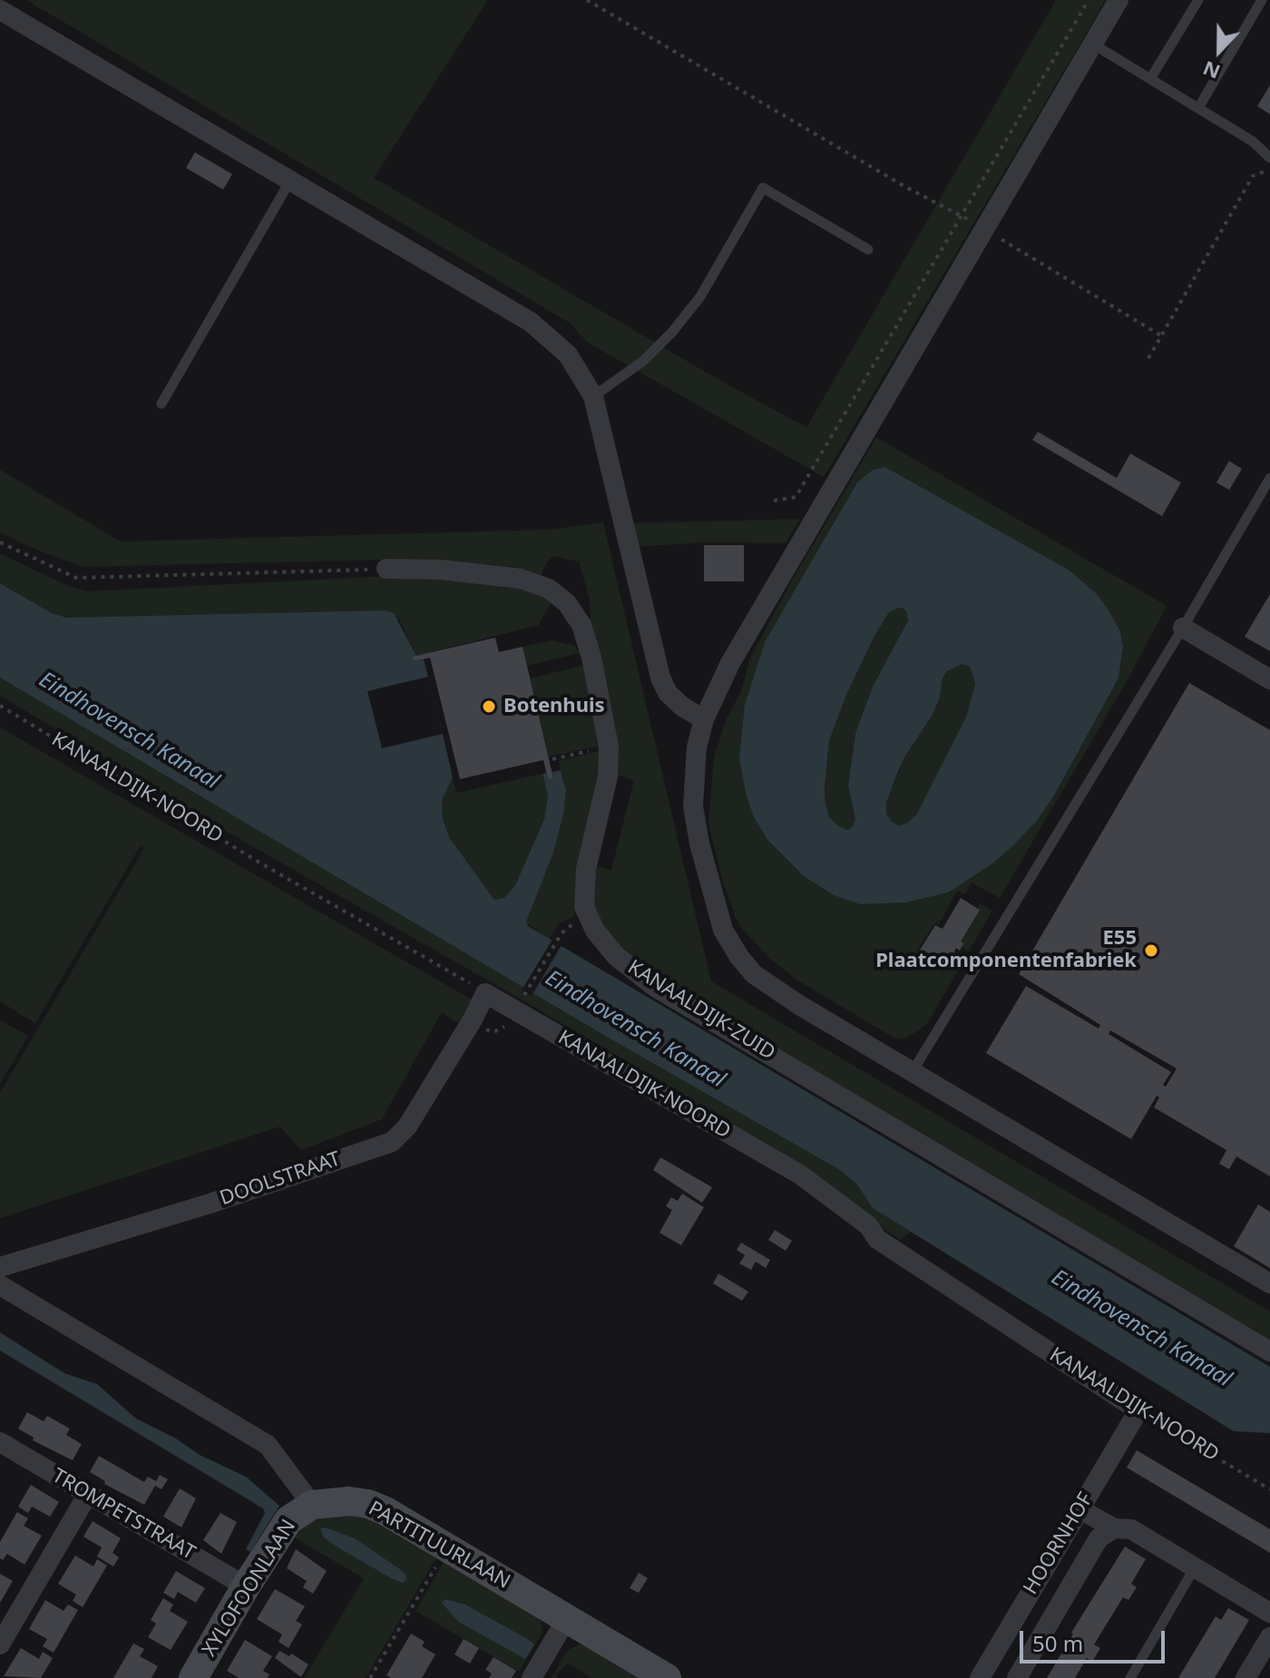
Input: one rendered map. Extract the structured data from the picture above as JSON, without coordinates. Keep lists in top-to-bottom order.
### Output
{
  "streets": {
    "street": [
      "KANAALDIJK-NOORD",
      "KANAALDIJK-ZUID",
      "DOOLSTRAAT",
      "TROMPETSTRAAT",
      "HOORNHOF",
      "PARTITUURLAAN",
      "XYLOFOONLAAN"
    ]
  },
  "crossings": [
    ["KANAALDIJK-NOORD", "DOOLSTRAAT"],
    ["KANAALDIJK-NOORD", "HOORNHOF"],
    ["TROMPETSTRAAT", "XYLOFOONLAAN"],
    ["PARTITUURLAAN", "XYLOFOONLAAN"]
  ],
  "water": ["Eindhovensch Kanaal"],
  "places": ["Botenhuis", "E55 Plaatcomponentenfabriek"],
  "scale_bar": "50 m",
  "north": "bottom"
}
